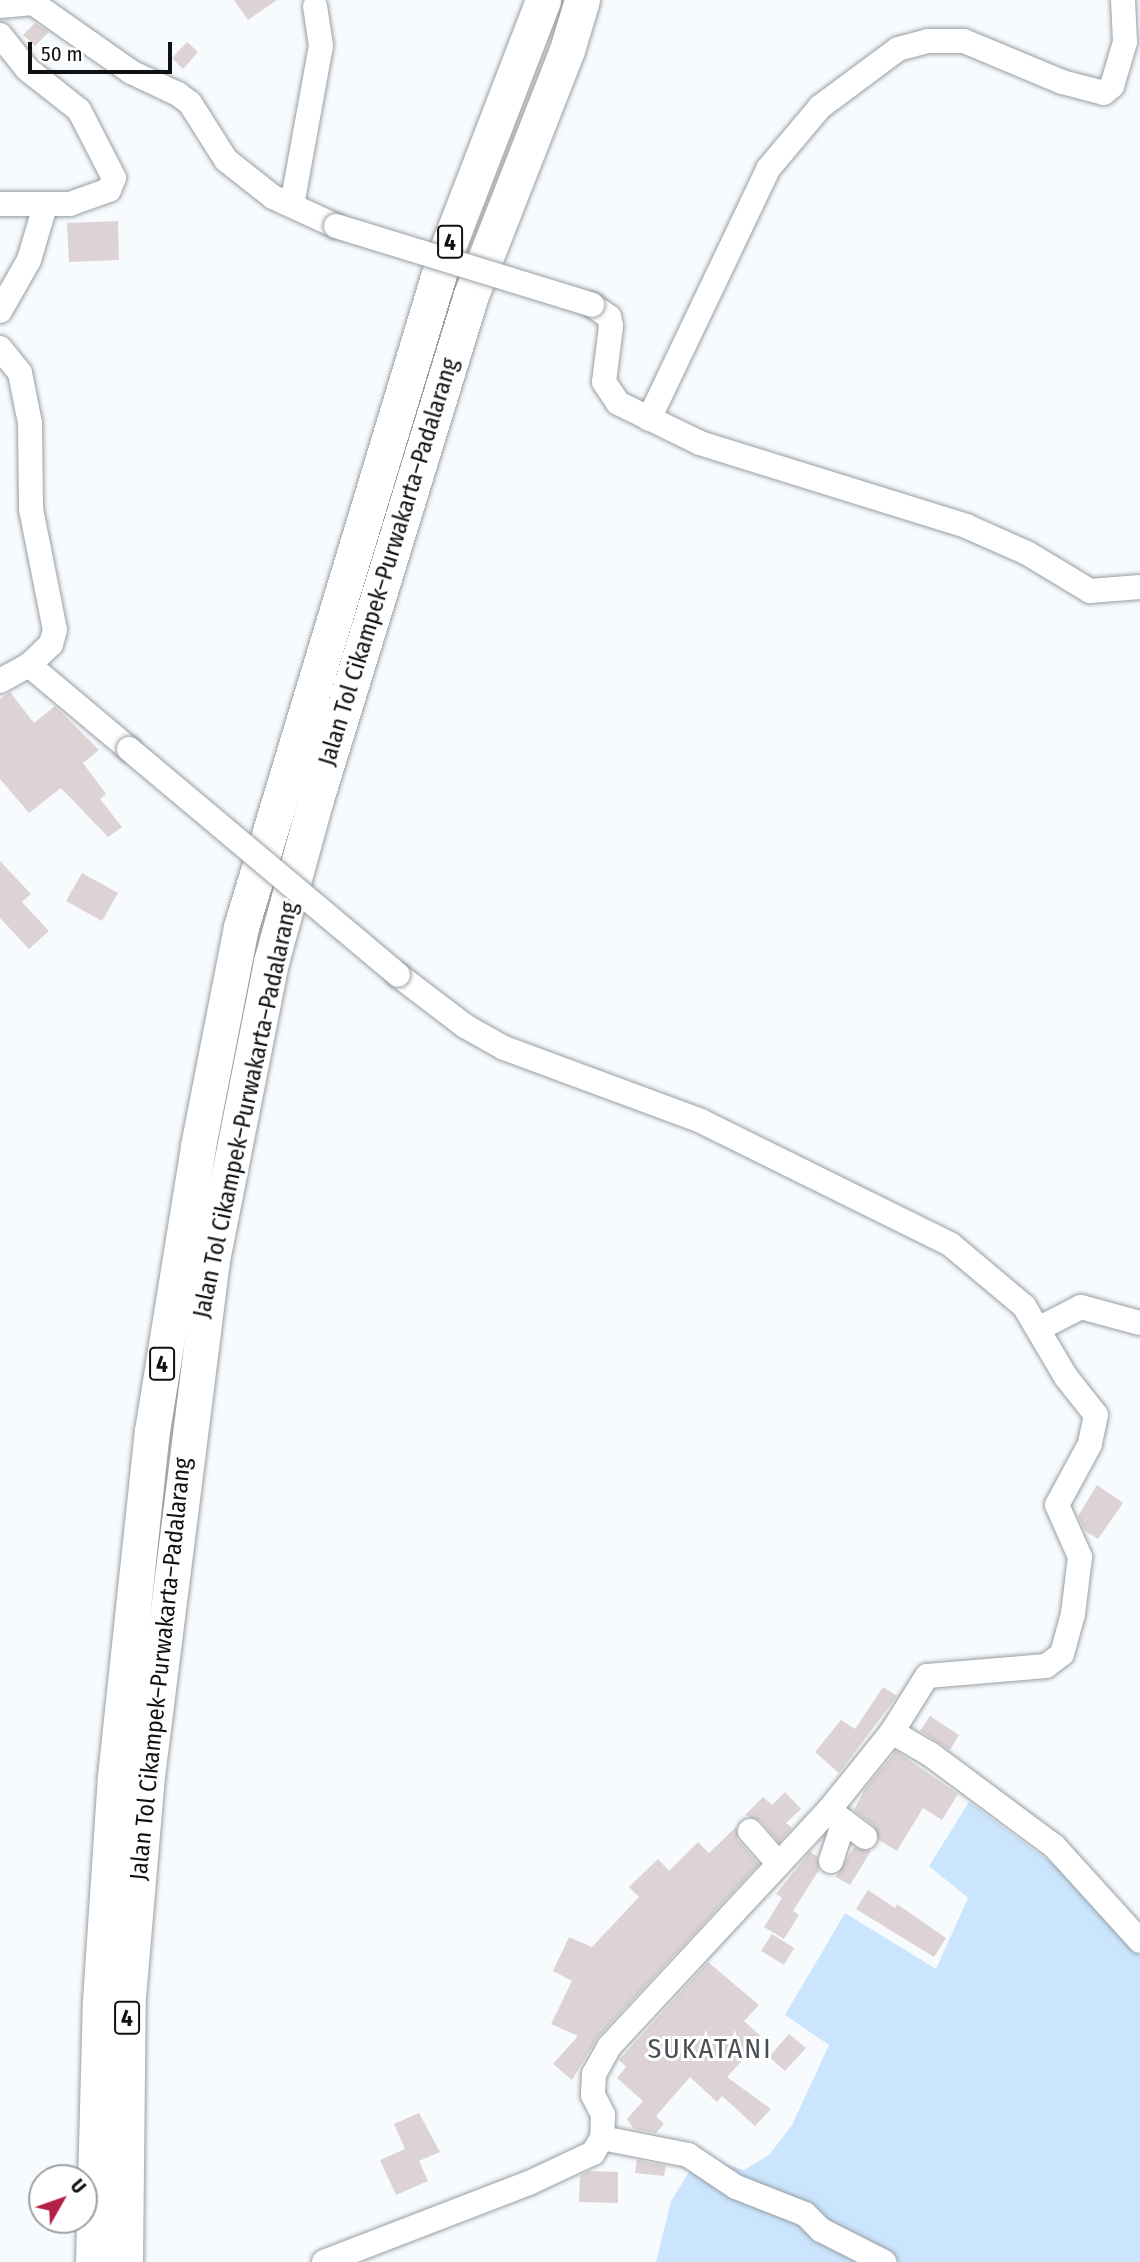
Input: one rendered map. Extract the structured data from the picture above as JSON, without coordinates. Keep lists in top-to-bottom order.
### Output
{
  "streets": {
    "highway": ["4", "Jalan Tol Cikampek–Purwakarta–Padalarang"]
  },
  "districts": ["SUKATANI"],
  "scale_bar": "50 m",
  "north": "top right"
}
